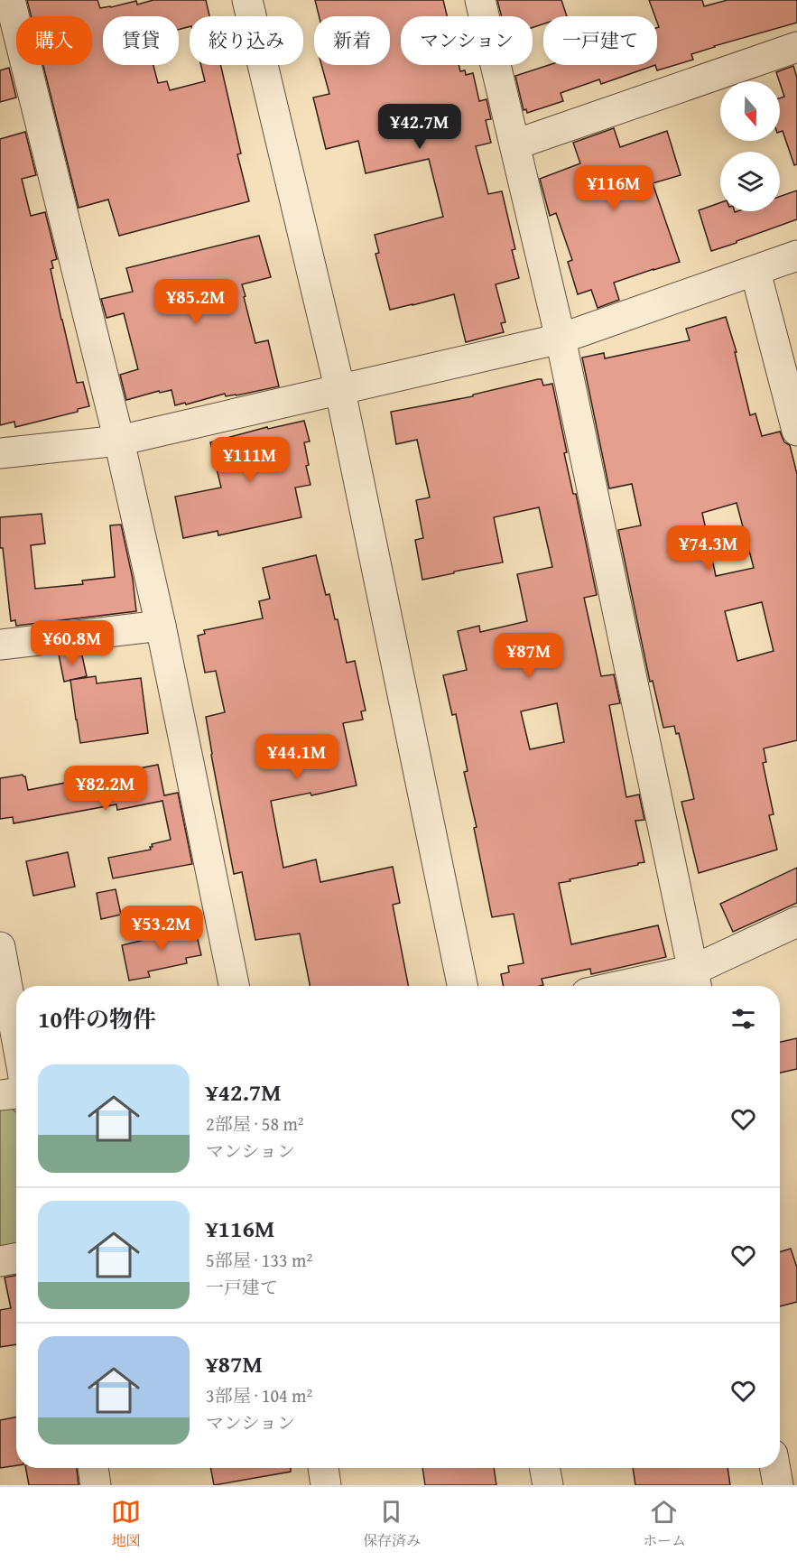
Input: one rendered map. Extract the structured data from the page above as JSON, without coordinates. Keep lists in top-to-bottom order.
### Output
{
  "north": "bottom",
  "page": {
    "chip": [
      "購入",
      "賃貸",
      "絞り込み",
      "新着",
      "マンション",
      "一戸建て"
    ],
    "price": [
      "¥42.7M",
      "¥116M",
      "¥85.2M",
      "¥111M",
      "¥74.3M",
      "¥60.8M",
      "¥87M",
      "¥44.1M",
      "¥82.2M",
      "¥53.2M"
    ],
    "heading": "10件の物件",
    "list": [
      {
        "name": "¥42.7M",
        "note": "2部屋 · 58 m² · マンション"
      },
      {
        "name": "¥116M",
        "note": "5部屋 · 133 m² · 一戸建て"
      },
      {
        "name": "¥87M",
        "note": "3部屋 · 104 m² · マンション"
      }
    ],
    "tabs": ["地図", "保存済み", "ホーム"]
  }
}
